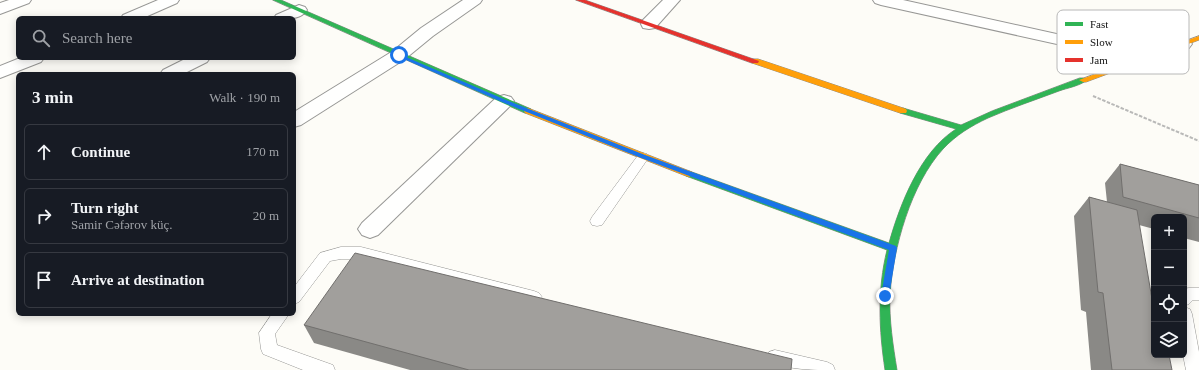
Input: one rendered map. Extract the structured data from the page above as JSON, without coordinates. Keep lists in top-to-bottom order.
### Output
{
  "legend": ["Fast", "Slow", "Jam"],
  "page": {
    "search": "Search here",
    "heading": ["3 min", "Walk · 190 m"],
    "list": [
      ["Continue", "170 m"],
      ["Turn right", "Samir Cəfərov küç.", "20 m"],
      "Arrive at destination"
    ],
    "map_buttons": ["+", "−"]
  }
}
